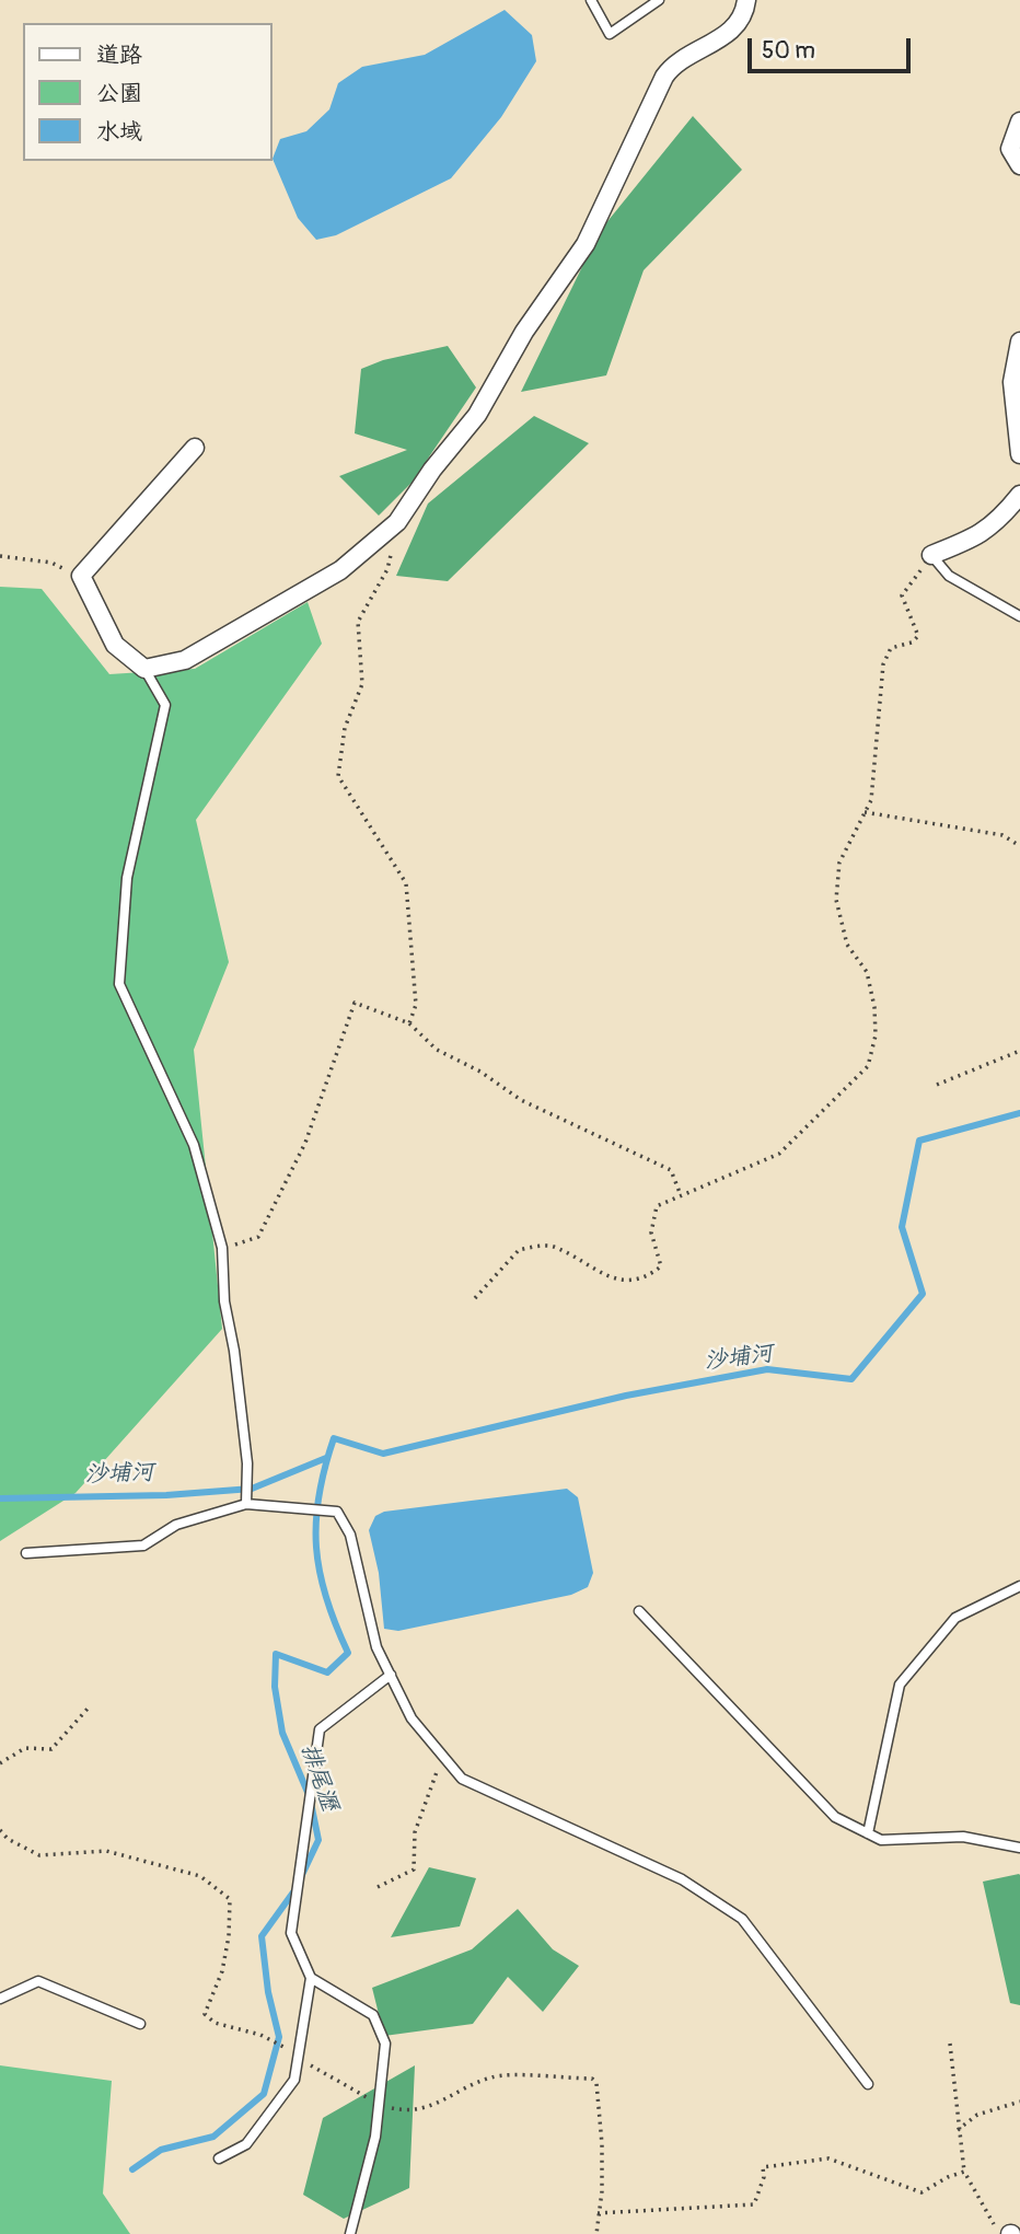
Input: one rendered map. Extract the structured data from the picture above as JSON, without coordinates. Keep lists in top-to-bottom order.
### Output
{
  "water": ["沙埔河", "排尾瀝"],
  "legend": ["道路", "公園", "水域"],
  "scale_bar": "50 m"
}
